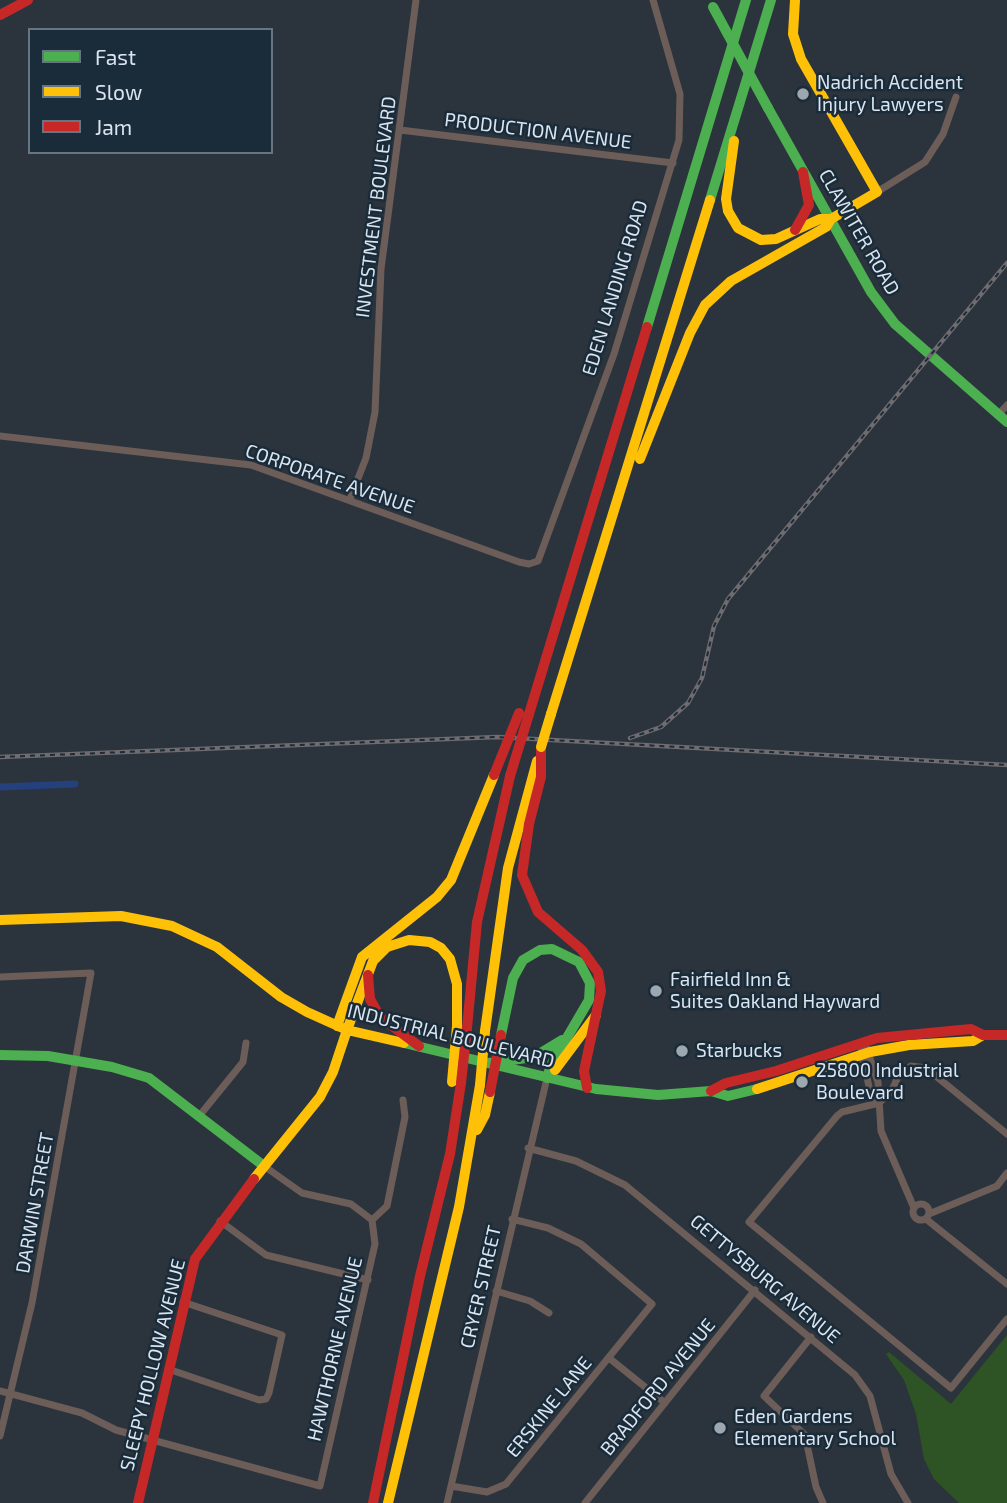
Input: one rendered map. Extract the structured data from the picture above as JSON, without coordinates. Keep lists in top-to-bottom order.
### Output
{
  "streets": {
    "main road": ["CLAWITER ROAD", "INDUSTRIAL BOULEVARD", "SLEEPY HOLLOW AVENUE"],
    "street": [
      "PRODUCTION AVENUE",
      "INVESTMENT BOULEVARD",
      "EDEN LANDING ROAD",
      "CORPORATE AVENUE",
      "DARWIN STREET",
      "GETTYSBURG AVENUE",
      "CRYER STREET",
      "HAWTHORNE AVENUE",
      "BRADFORD AVENUE",
      "ERSKINE LANE"
    ]
  },
  "crossings": [
    ["PRODUCTION AVENUE", "INVESTMENT BOULEVARD"],
    ["PRODUCTION AVENUE", "EDEN LANDING ROAD"],
    ["INVESTMENT BOULEVARD", "CORPORATE AVENUE"],
    ["EDEN LANDING ROAD", "CORPORATE AVENUE"],
    ["INDUSTRIAL BOULEVARD", "CRYER STREET"],
    ["INDUSTRIAL BOULEVARD", "SLEEPY HOLLOW AVENUE"],
    ["GETTYSBURG AVENUE", "CRYER STREET"],
    ["GETTYSBURG AVENUE", "BRADFORD AVENUE"],
    ["CRYER STREET", "ERSKINE LANE"],
    ["HAWTHORNE AVENUE", "SLEEPY HOLLOW AVENUE"]
  ],
  "places": [
    "Nadrich Accident Injury Lawyers",
    "Fairfield Inn & Suites Oakland Hayward",
    "Starbucks",
    "25800 Industrial Boulevard",
    "Eden Gardens Elementary School"
  ],
  "legend": ["Fast", "Slow", "Jam"]
}
